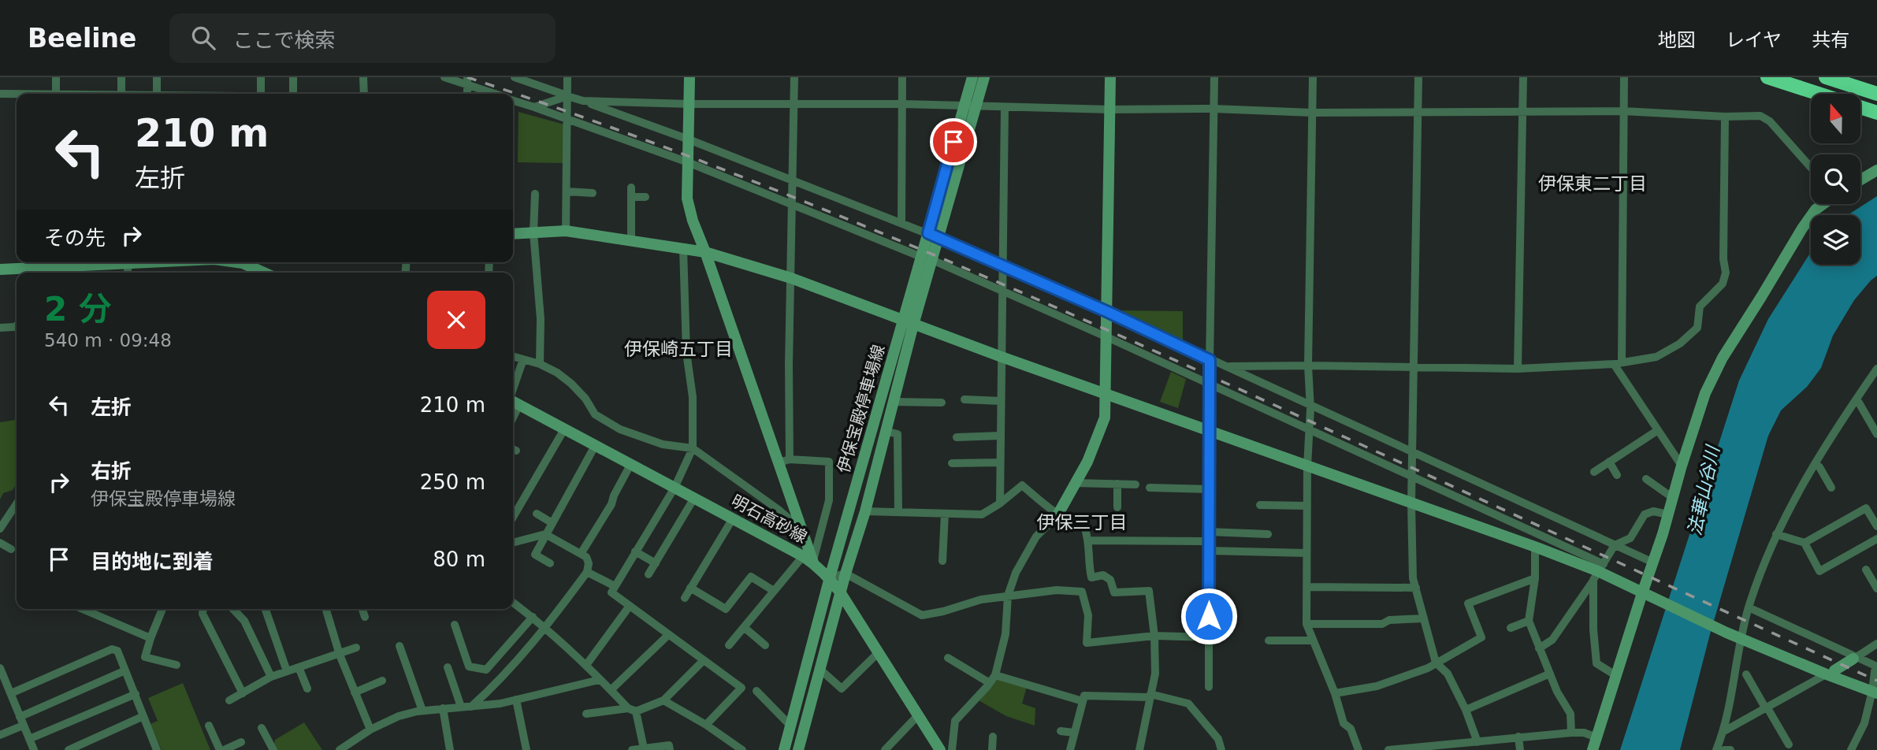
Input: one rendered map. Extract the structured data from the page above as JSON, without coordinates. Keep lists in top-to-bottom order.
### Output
{
  "streets": {
    "street": ["伊保宝殿停車場線", "明石高砂線"]
  },
  "crossings": [
    ["伊保宝殿停車場線", "明石高砂線"]
  ],
  "districts": ["伊保東二丁目", "伊保崎五丁目", "伊保三丁目"],
  "water": ["法華山谷川"],
  "north": "top",
  "page": {
    "header": "Beeline",
    "search": "ここで検索",
    "nav": ["地図", "レイヤ", "共有"],
    "turn": ["210 m", "左折"],
    "then": "その先",
    "heading": ["2 分", "540 m · 09:48"],
    "list": [
      {
        "name": "左折",
        "value": "210 m"
      },
      {
        "name": "右折",
        "note": "伊保宝殿停車場線",
        "value": "250 m"
      },
      {
        "name": "目的地に到着",
        "value": "80 m"
      }
    ]
  }
}
